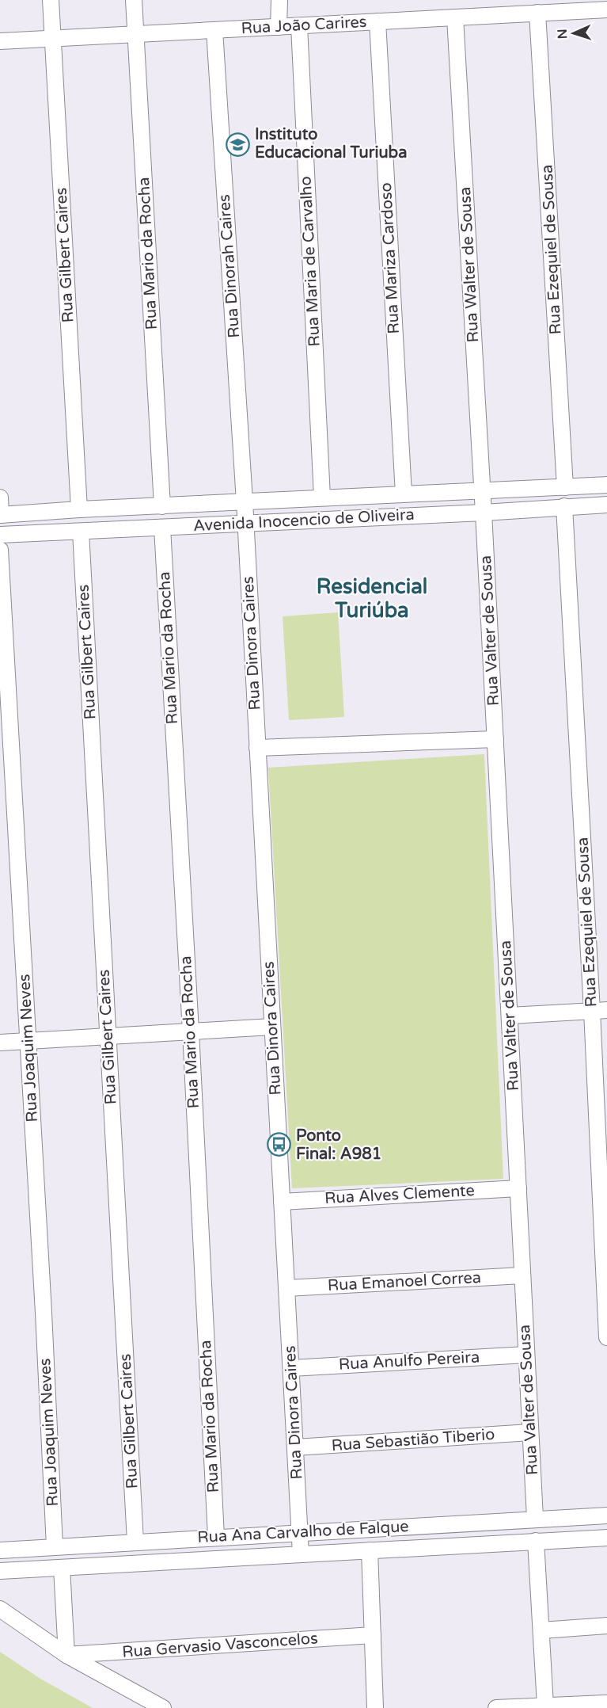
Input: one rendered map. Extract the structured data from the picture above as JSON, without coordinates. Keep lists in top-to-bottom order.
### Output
{
  "streets": {
    "street": [
      "Rua João Carires",
      "Rua Ezequiel de Sousa",
      "Rua Mario da Rocha",
      "Rua Gilbert Caires",
      "Rua Mariza Cardoso",
      "Rua Maria de Carvalho",
      "Rua Walter de Sousa",
      "Rua Dinorah Caires",
      "Avenida Inocencio de Oliveira",
      "Rua Valter de Sousa",
      "Rua Dinora Caires",
      "Rua Joaquim Neves",
      "Rua Alves Clemente",
      "Rua Emanoel Correa",
      "Rua Anulfo Pereira",
      "Rua Sebastião Tiberio",
      "Rua Ana Carvalho de Falque",
      "Rua Gervasio Vasconcelos"
    ]
  },
  "crossings": [
    ["Rua João Carires", "Rua Ezequiel de Sousa"],
    ["Rua João Carires", "Rua Mario da Rocha"],
    ["Rua João Carires", "Rua Gilbert Caires"],
    ["Rua João Carires", "Rua Mariza Cardoso"],
    ["Rua João Carires", "Rua Maria de Carvalho"],
    ["Rua João Carires", "Rua Walter de Sousa"],
    ["Rua João Carires", "Rua Dinorah Caires"],
    ["Rua Ezequiel de Sousa", "Avenida Inocencio de Oliveira"],
    ["Rua Mario da Rocha", "Avenida Inocencio de Oliveira"],
    ["Rua Mario da Rocha", "Rua Ana Carvalho de Falque"],
    ["Rua Gilbert Caires", "Avenida Inocencio de Oliveira"],
    ["Rua Gilbert Caires", "Rua Ana Carvalho de Falque"],
    ["Rua Mariza Cardoso", "Avenida Inocencio de Oliveira"],
    ["Rua Maria de Carvalho", "Avenida Inocencio de Oliveira"],
    ["Rua Walter de Sousa", "Avenida Inocencio de Oliveira"],
    ["Rua Walter de Sousa", "Rua Valter de Sousa"],
    ["Rua Dinorah Caires", "Avenida Inocencio de Oliveira"],
    ["Rua Dinorah Caires", "Rua Dinora Caires"],
    ["Avenida Inocencio de Oliveira", "Rua Valter de Sousa"],
    ["Avenida Inocencio de Oliveira", "Rua Dinora Caires"],
    ["Rua Valter de Sousa", "Rua Alves Clemente"],
    ["Rua Valter de Sousa", "Rua Emanoel Correa"],
    ["Rua Valter de Sousa", "Rua Anulfo Pereira"],
    ["Rua Valter de Sousa", "Rua Sebastião Tiberio"],
    ["Rua Valter de Sousa", "Rua Ana Carvalho de Falque"],
    ["Rua Dinora Caires", "Rua Alves Clemente"],
    ["Rua Dinora Caires", "Rua Emanoel Correa"],
    ["Rua Dinora Caires", "Rua Anulfo Pereira"],
    ["Rua Dinora Caires", "Rua Sebastião Tiberio"],
    ["Rua Dinora Caires", "Rua Ana Carvalho de Falque"],
    ["Rua Joaquim Neves", "Rua Ana Carvalho de Falque"]
  ],
  "districts": ["Residencial Turiúba"],
  "places": {
    "school or university": ["Instituto Educacional Turiuba"],
    "bus stop": ["Ponto Final: A981"]
  },
  "north": "left"
}
